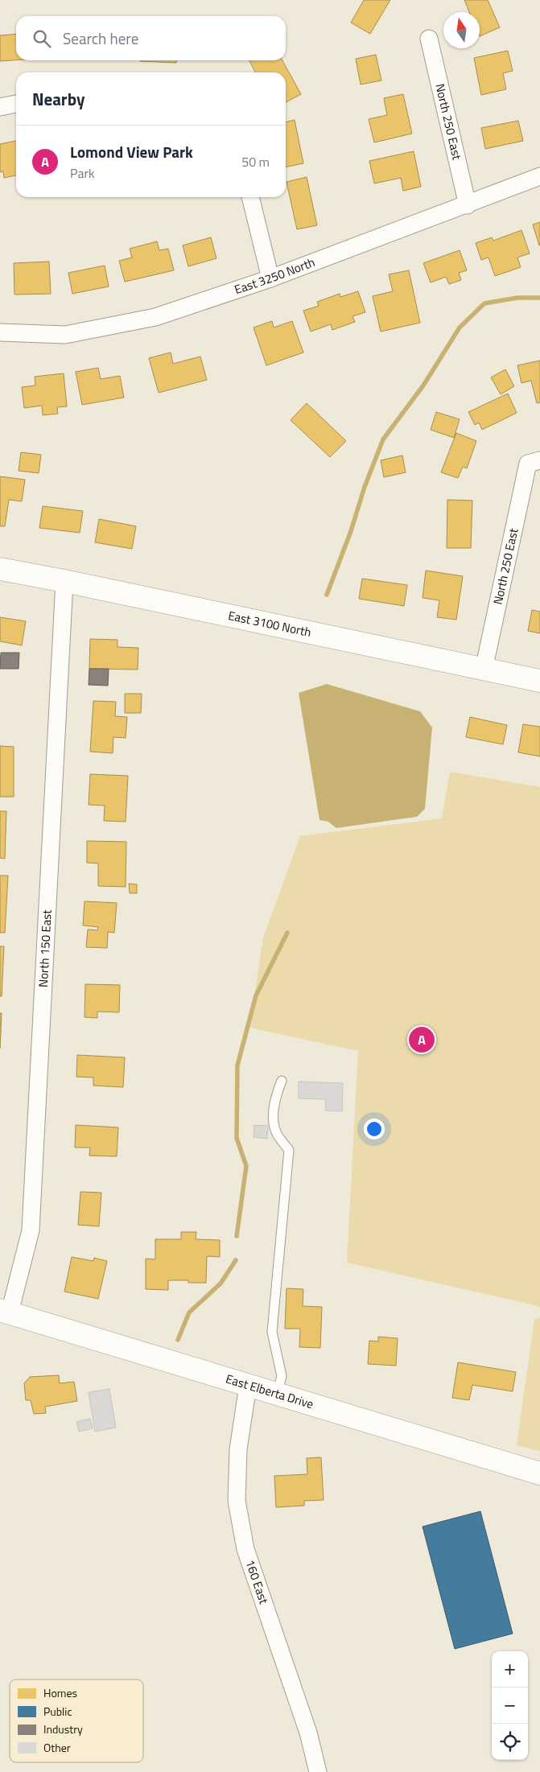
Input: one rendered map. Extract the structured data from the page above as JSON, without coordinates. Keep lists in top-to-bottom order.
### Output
{
  "streets": {
    "main road": ["East 3100 North", "East Elberta Drive"],
    "street": [
      "North 250 East",
      "East 3250 North",
      "North 150 East",
      "160 East"
    ]
  },
  "crossings": [
    ["North 250 East", "East 3250 North"],
    ["North 250 East", "East 3100 North"],
    ["East 3100 North", "North 150 East"],
    ["North 150 East", "East Elberta Drive"],
    ["East Elberta Drive", "160 East"]
  ],
  "legend": [
    "Homes",
    "Public",
    "Industry",
    "Other"
  ],
  "north": "top",
  "page": {
    "search": "Search here",
    "heading": "Nearby",
    "list": [
      {
        "mark": "A",
        "name": "Lomond View Park",
        "note": "Park",
        "value": "50 m"
      }
    ],
    "pins": "A",
    "map_buttons": ["+", "−"]
  }
}
